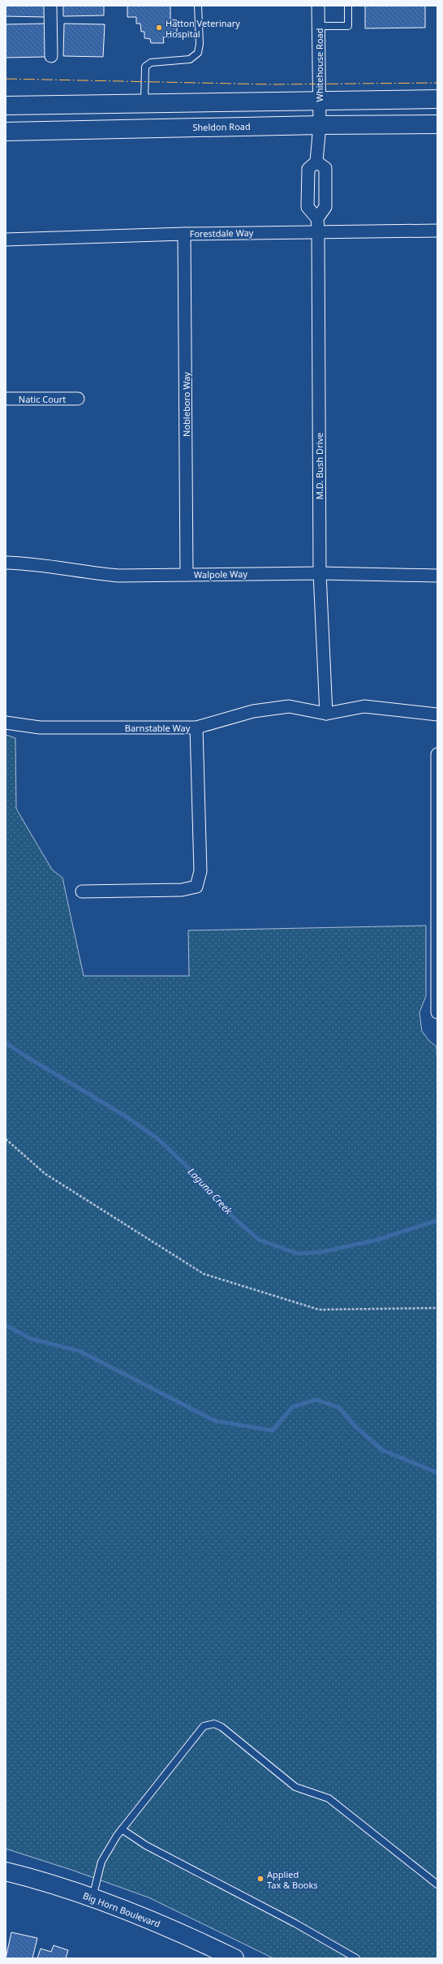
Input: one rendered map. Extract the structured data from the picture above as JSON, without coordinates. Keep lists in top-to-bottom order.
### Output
{
  "streets": {
    "main road": ["Sheldon Road", "Big Horn Boulevard"],
    "street": [
      "Whitehouse Road",
      "Forestdale Way",
      "Natic Court",
      "Nobleboro Way",
      "M.D. Bush Drive",
      "Walpole Way",
      "Barnstable Way"
    ]
  },
  "crossings": [
    ["Whitehouse Road", "Sheldon Road"],
    ["Forestdale Way", "Nobleboro Way"],
    ["Forestdale Way", "M.D. Bush Drive"],
    ["Nobleboro Way", "Walpole Way"],
    ["M.D. Bush Drive", "Walpole Way"],
    ["M.D. Bush Drive", "Barnstable Way"]
  ],
  "water": ["Laguna Creek"],
  "places": ["Hatton Veterinary Hospital", "Applied Tax & Books"]
}
